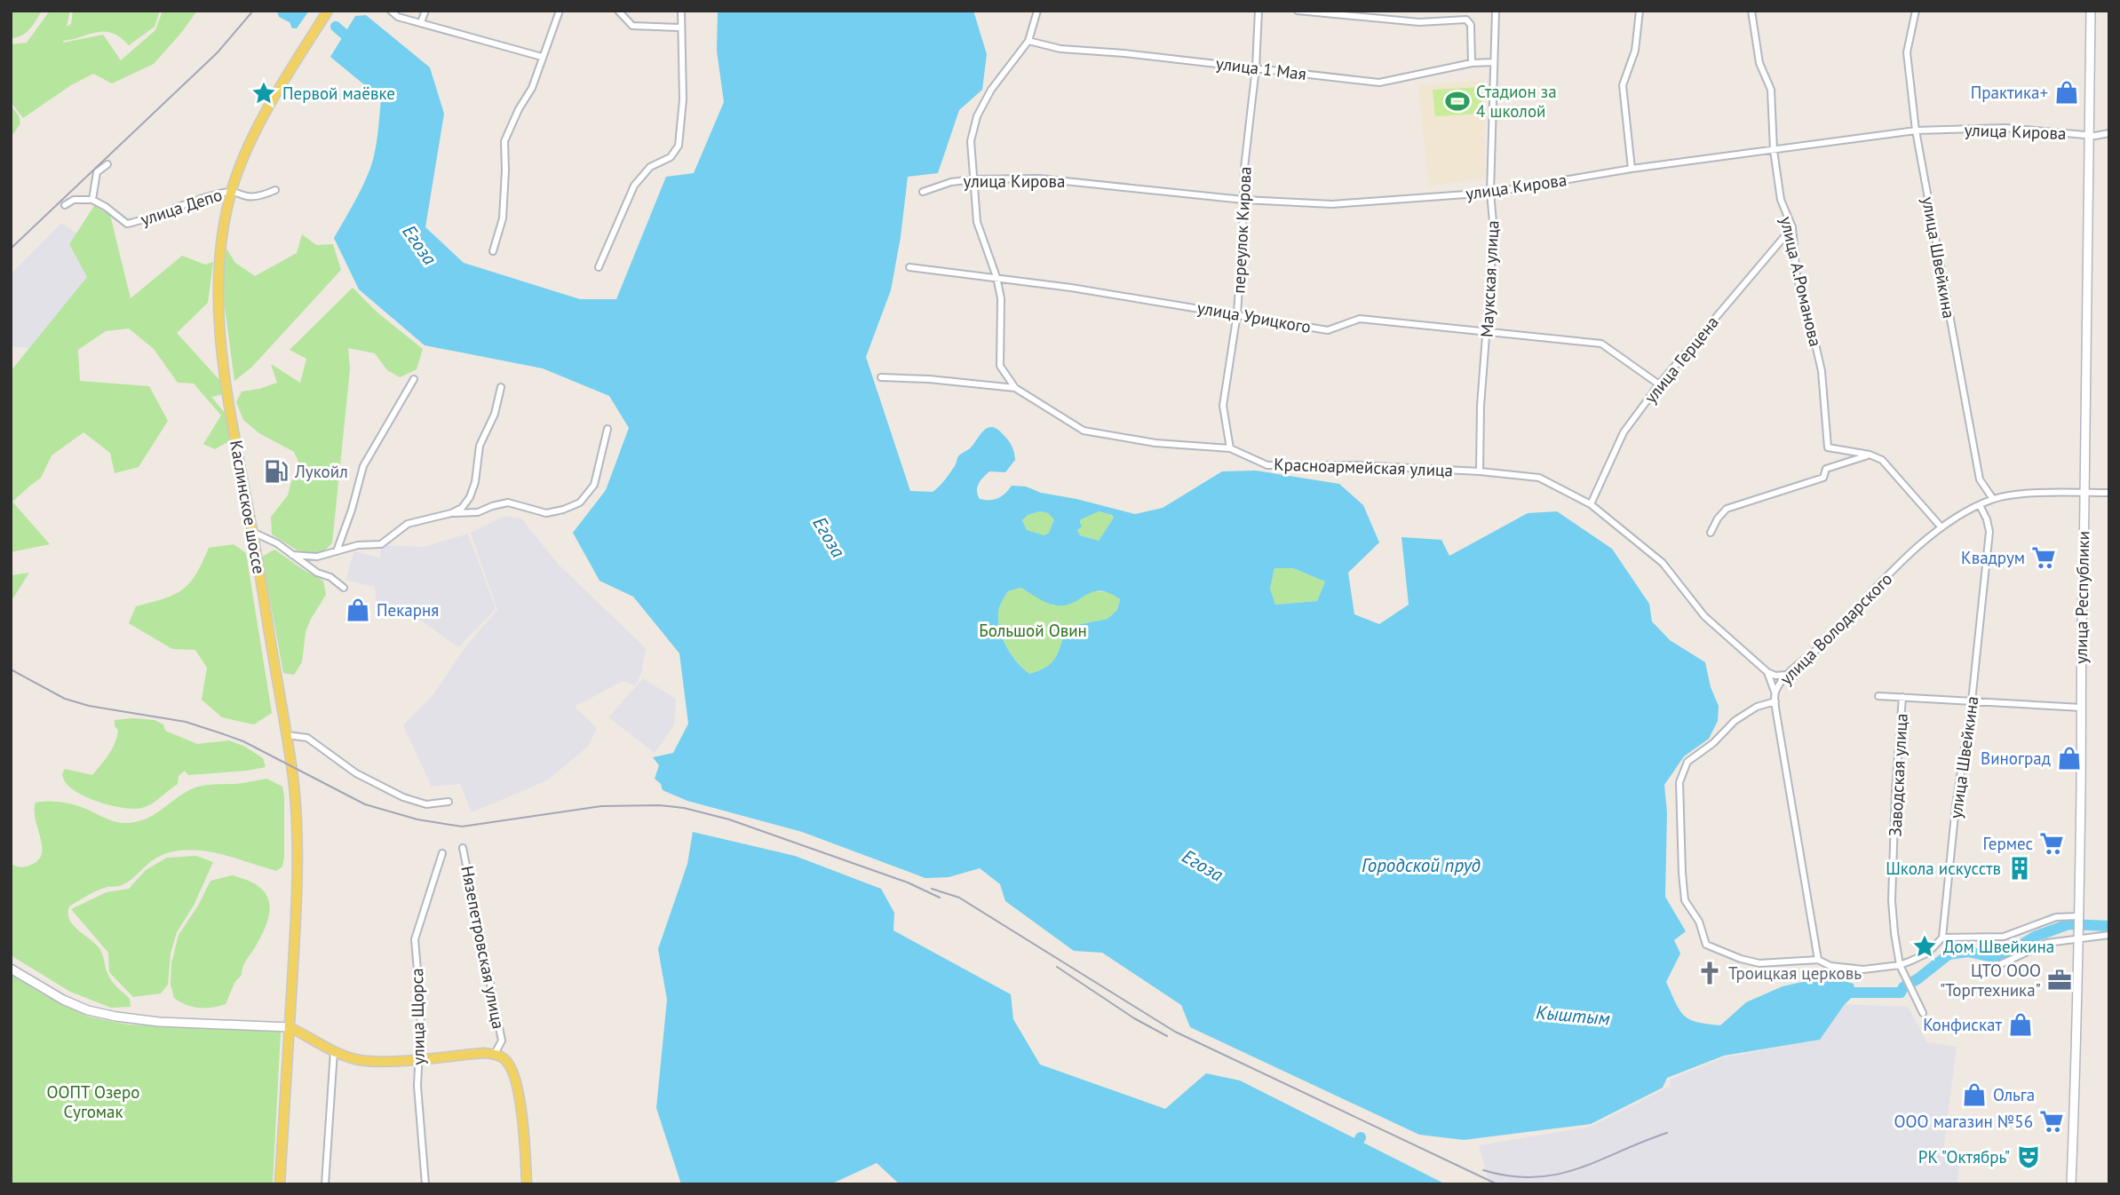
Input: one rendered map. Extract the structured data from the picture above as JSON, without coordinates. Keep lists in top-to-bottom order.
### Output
{
  "streets": {
    "main road": ["Каслинское шоссе", "улица Республики", "Нязепетровская улица"],
    "street": [
      "улица 1 Мая",
      "улица Кирова",
      "улица Депо",
      "переулок Кирова",
      "улица Швейкина",
      "Маукская улица",
      "улица А.Романова",
      "улица Урицкого",
      "улица Герцена",
      "Красноармейская улица",
      "улица Володарского",
      "Заводская улица",
      "улица Щорса"
    ]
  },
  "crossings": [
    ["улица 1 Мая", "переулок Кирова"],
    ["улица 1 Мая", "Маукская улица"],
    ["улица Кирова", "переулок Кирова"],
    ["улица Кирова", "улица Швейкина"],
    ["улица Кирова", "Маукская улица"],
    ["улица Кирова", "улица А.Романова"],
    ["улица Кирова", "улица Республики"],
    ["улица Депо", "Каслинское шоссе"],
    ["переулок Кирова", "улица Урицкого"],
    ["переулок Кирова", "Красноармейская улица"],
    ["улица Швейкина", "улица Володарского"],
    ["Маукская улица", "улица Урицкого"],
    ["Маукская улица", "Красноармейская улица"],
    ["улица А.Романова", "улица Герцена"],
    ["улица А.Романова", "улица Володарского"],
    ["улица Урицкого", "улица Герцена"],
    ["улица Герцена", "Красноармейская улица"],
    ["Красноармейская улица", "улица Володарского"],
    ["улица Республики", "улица Володарского"]
  ],
  "water": ["Егоза", "Городской пруд", "Кыштым"],
  "parks": ["Большой Овин", "ООПТ Озеро Сугомак"],
  "places": {
    "shop": [
      "Практика+",
      "Пекарня",
      "Виноград",
      "Конфискат",
      "Ольга"
    ],
    "place": ["Первой маёвке", "Дом Швейкина"],
    "sports": ["Стадион за 4 школой"],
    "fuel station": ["Лукойл"],
    "supermarket": ["Квадрум", "Гермес", "ООО магазин №56"],
    "building": ["Школа искусств"],
    "church": ["Троицкая церковь"],
    "office": ["ЦТО ООО \"Торгтехника\""],
    "theatre": ["РК \"Октябрь\""]
  }
}
